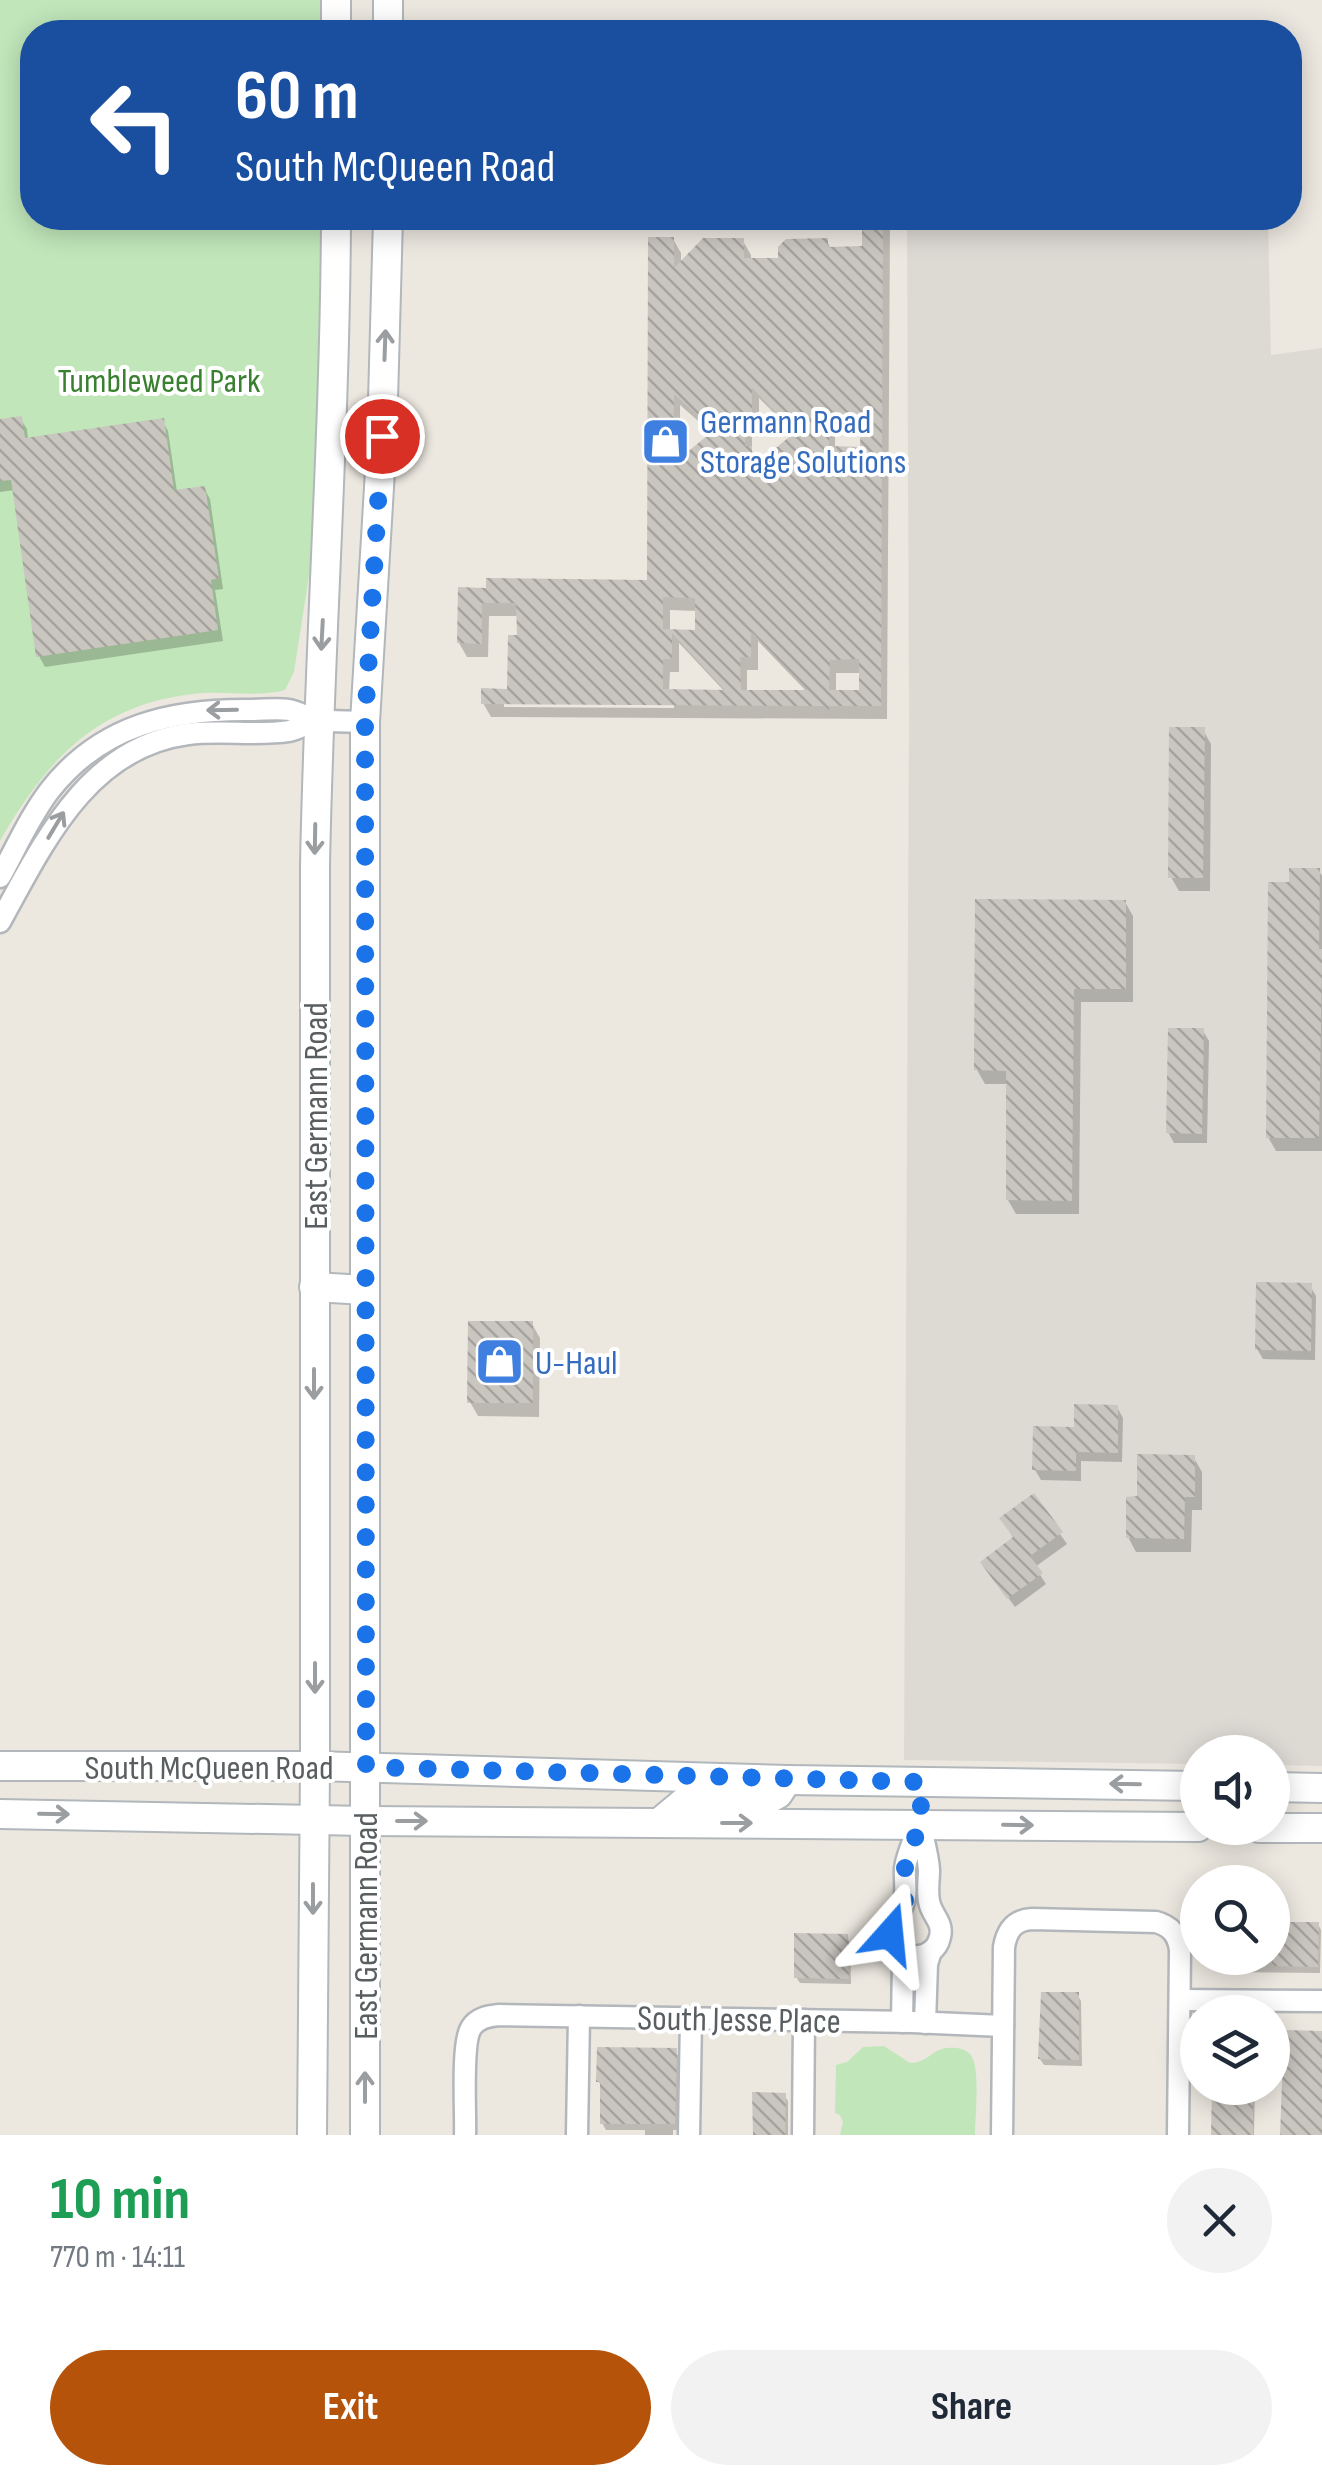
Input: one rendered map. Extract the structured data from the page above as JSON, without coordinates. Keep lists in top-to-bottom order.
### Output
{
  "streets": {
    "main road": ["East Germann Road", "South McQueen Road"],
    "street": ["South Jesse Place"]
  },
  "crossings": [
    ["East Germann Road", "South McQueen Road"]
  ],
  "parks": ["Tumbleweed Park"],
  "places": {
    "shop": ["Germann Road Storage Solutions", "U-Haul"]
  },
  "page": {
    "turn": ["60 m", "South McQueen Road"],
    "heading": ["10 min", "770 m · 14:11"],
    "buttons": ["Exit", "Share"]
  }
}
